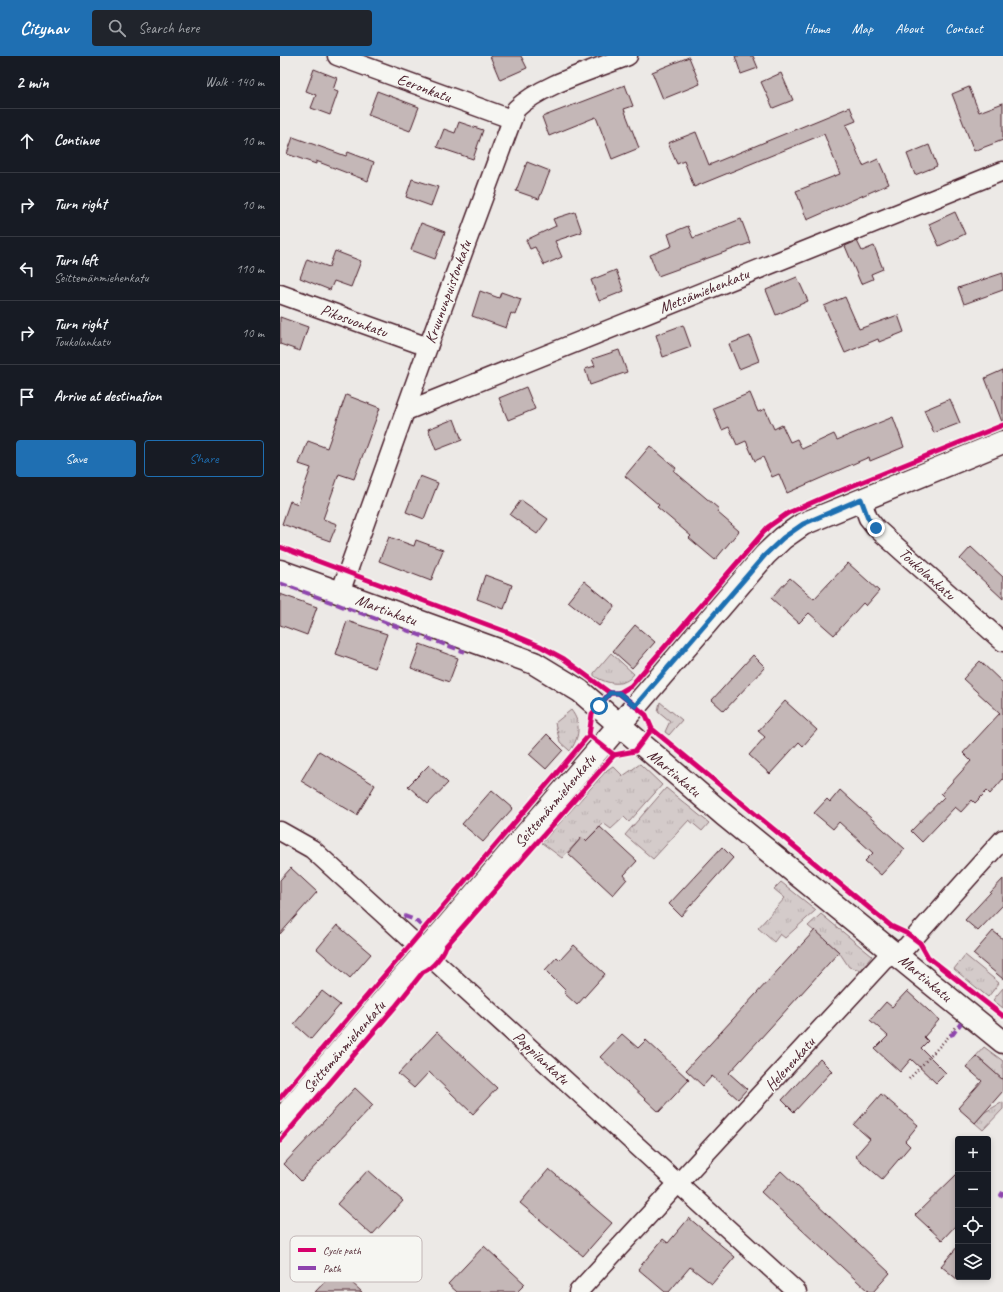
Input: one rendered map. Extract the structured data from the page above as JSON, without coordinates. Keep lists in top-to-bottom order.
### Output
{
  "streets": {
    "street": [
      "Eeronkatu",
      "Metsämiehenkatu",
      "Kruununpuistonkatu",
      "Pikosuonkatu",
      "Toukolankatu",
      "Martinkatu",
      "Seittemänmiehenkatu",
      "Pappilankatu",
      "Helenenkatu"
    ]
  },
  "crossings": [
    ["Eeronkatu", "Kruununpuistonkatu"],
    ["Metsämiehenkatu", "Kruununpuistonkatu"],
    ["Kruununpuistonkatu", "Pikosuonkatu"],
    ["Kruununpuistonkatu", "Martinkatu"],
    ["Toukolankatu", "Seittemänmiehenkatu"],
    ["Martinkatu", "Seittemänmiehenkatu"],
    ["Martinkatu", "Helenenkatu"],
    ["Seittemänmiehenkatu", "Pappilankatu"],
    ["Pappilankatu", "Helenenkatu"]
  ],
  "legend": ["Cycle path", "Path"],
  "page": {
    "header": "Citynav",
    "search": "Search here",
    "nav": [
      "Home",
      "Map",
      "About",
      "Contact"
    ],
    "heading": ["2 min", "Walk · 140 m"],
    "list": [
      ["Continue", "10 m"],
      ["Turn right", "10 m"],
      ["Turn left", "Seittemänmiehenkatu", "110 m"],
      ["Turn right", "Toukolankatu", "10 m"],
      "Arrive at destination"
    ],
    "buttons": ["Save", "Share"],
    "map_buttons": ["+", "−"]
  }
}
